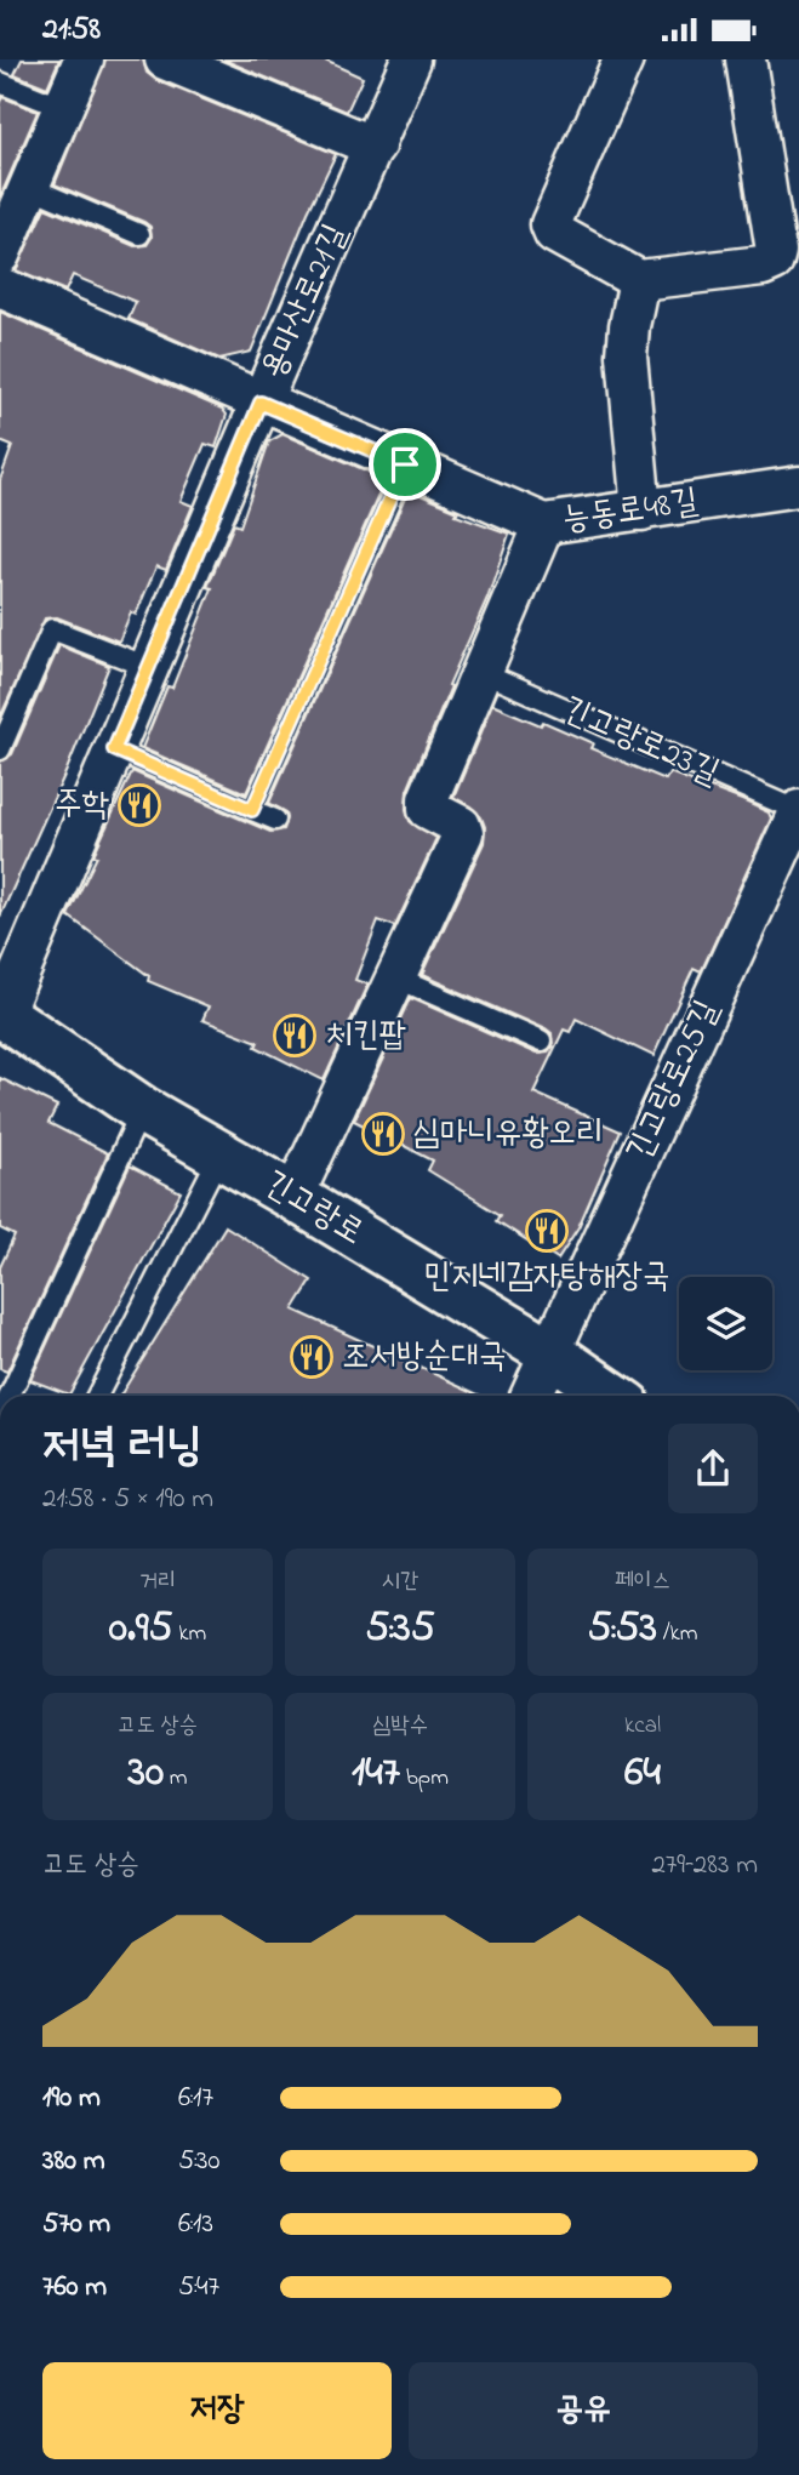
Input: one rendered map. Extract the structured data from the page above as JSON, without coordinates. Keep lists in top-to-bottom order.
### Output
{
  "streets": {
    "main road": ["긴고랑로"],
    "street": ["용마산로21길", "능동로48길", "긴고랑로25길"],
    "lane": ["긴고랑로23길"]
  },
  "crossings": [
    ["용마산로21길", "능동로48길"],
    ["용마산로21길", "긴고랑로"],
    ["긴고랑로23길", "긴고랑로25길"],
    ["긴고랑로25길", "긴고랑로"]
  ],
  "places": {
    "restaurant": [
      "주학",
      "치킨팝",
      "심마니유황오리",
      "민지네감자탕해장국",
      "조서방순대국"
    ]
  },
  "page": {
    "status": "21:58",
    "heading": ["저녁 러닝", "21:58 · 5 × 190 m"],
    "stats": [
      ["거리", "0.95 km"],
      ["시간", "5:35"],
      ["페이스", "5:53 /km"],
      ["고도 상승", "30 m"],
      ["심박수", "147 bpm"],
      ["kcal", "64"]
    ],
    "chart": ["고도 상승", "279–283 m"],
    "list": [
      {
        "name": "190 m",
        "note": "6:17"
      },
      {
        "name": "380 m",
        "note": "5:30"
      },
      {
        "name": "570 m",
        "note": "6:13"
      },
      {
        "name": "760 m",
        "note": "5:47"
      }
    ],
    "buttons": ["저장", "공유"]
  }
}
